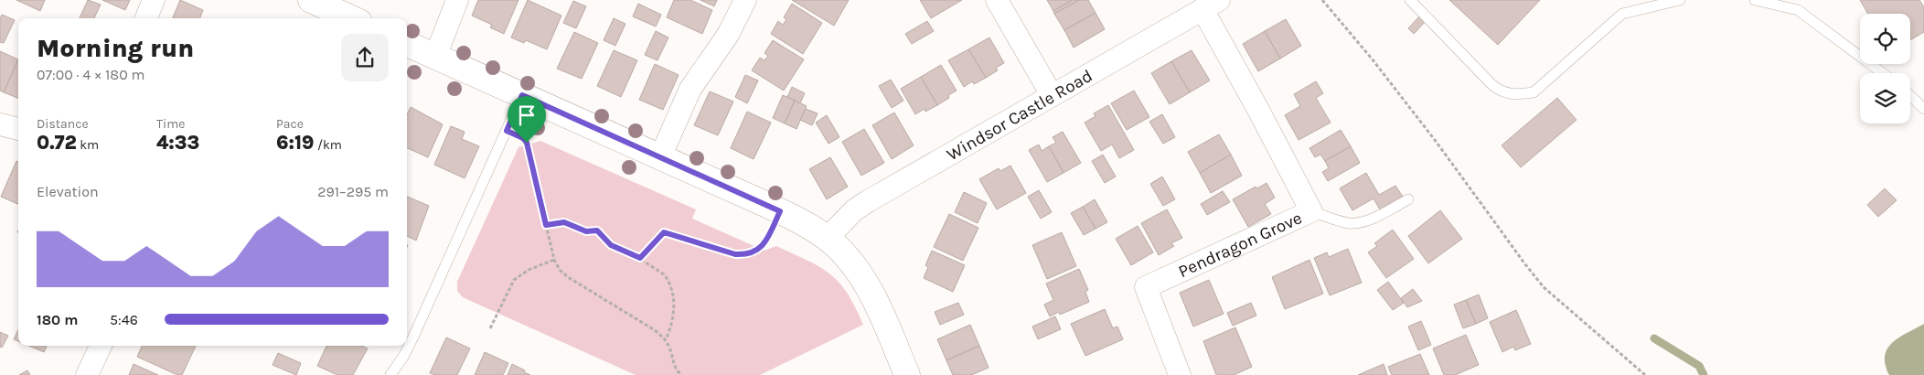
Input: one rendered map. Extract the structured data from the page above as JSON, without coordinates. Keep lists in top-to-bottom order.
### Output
{
  "streets": {
    "street": ["Windsor Castle Road", "Pendragon Grove"]
  },
  "crossings": [
    ["Windsor Castle Road", "Pendragon Grove"]
  ],
  "page": {
    "heading": ["Morning run", "07:00 · 4 × 180 m"],
    "stats": [
      ["Distance", "0.72 km"],
      ["Time", "4:33"],
      ["Pace", "6:19 /km"]
    ],
    "chart": ["Elevation", "291–295 m"],
    "list": [
      {
        "name": "180 m",
        "note": "5:46"
      }
    ]
  }
}
